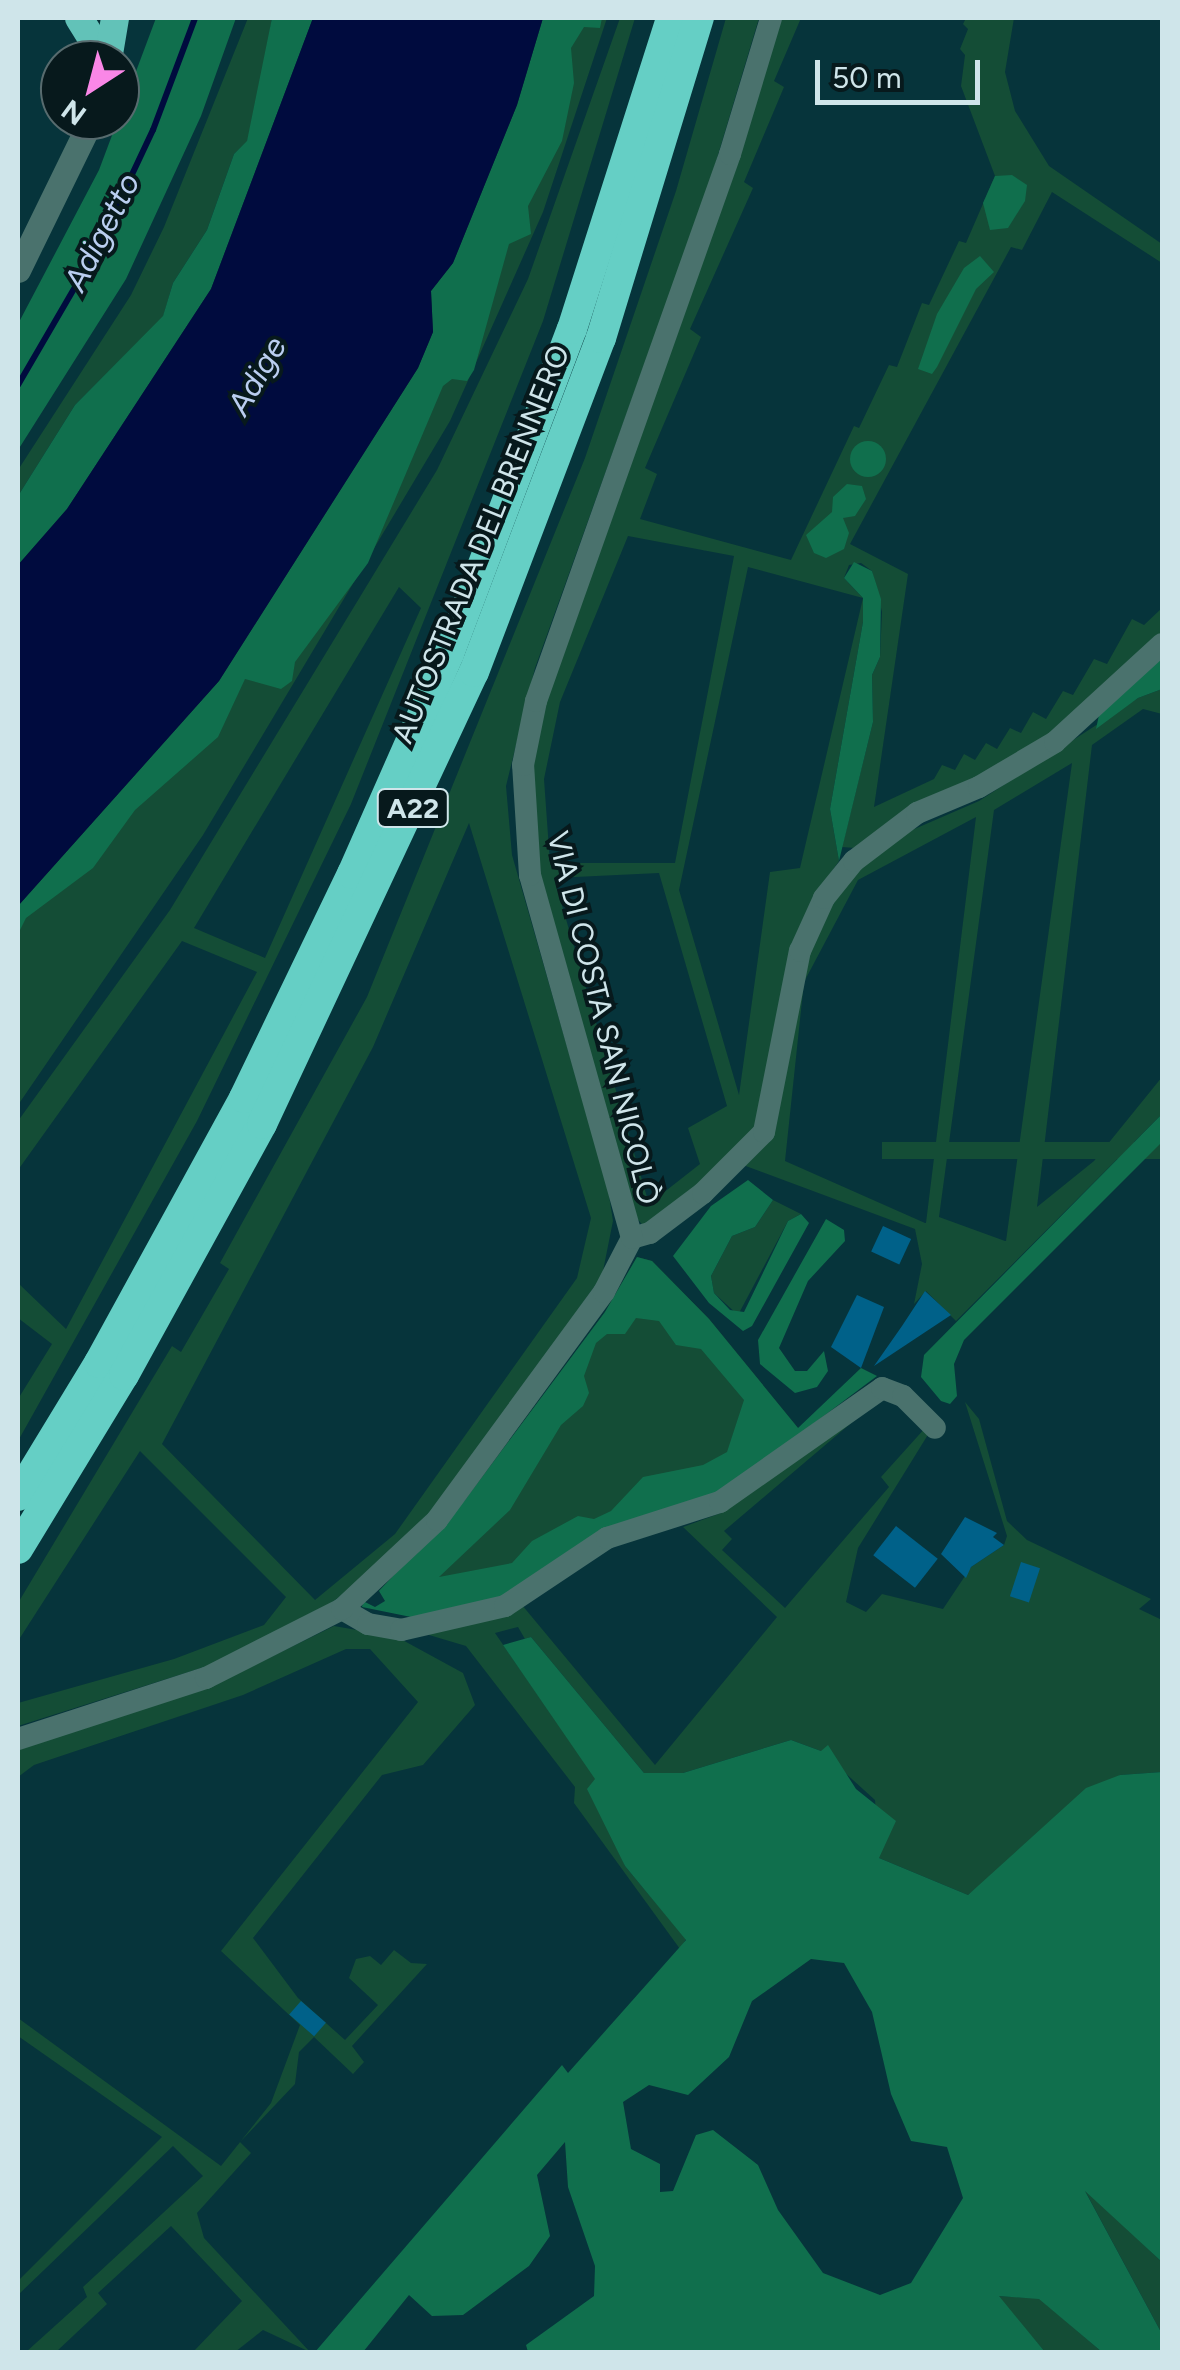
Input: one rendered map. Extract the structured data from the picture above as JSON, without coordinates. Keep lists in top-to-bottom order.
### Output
{
  "streets": {
    "highway": ["AUTOSTRADA DEL BRENNERO", "A22"],
    "street": ["VIA DI COSTA SAN NICOLÒ"]
  },
  "water": ["Adigetto", "Adige"],
  "scale_bar": "50 m",
  "north": "bottom left"
}
